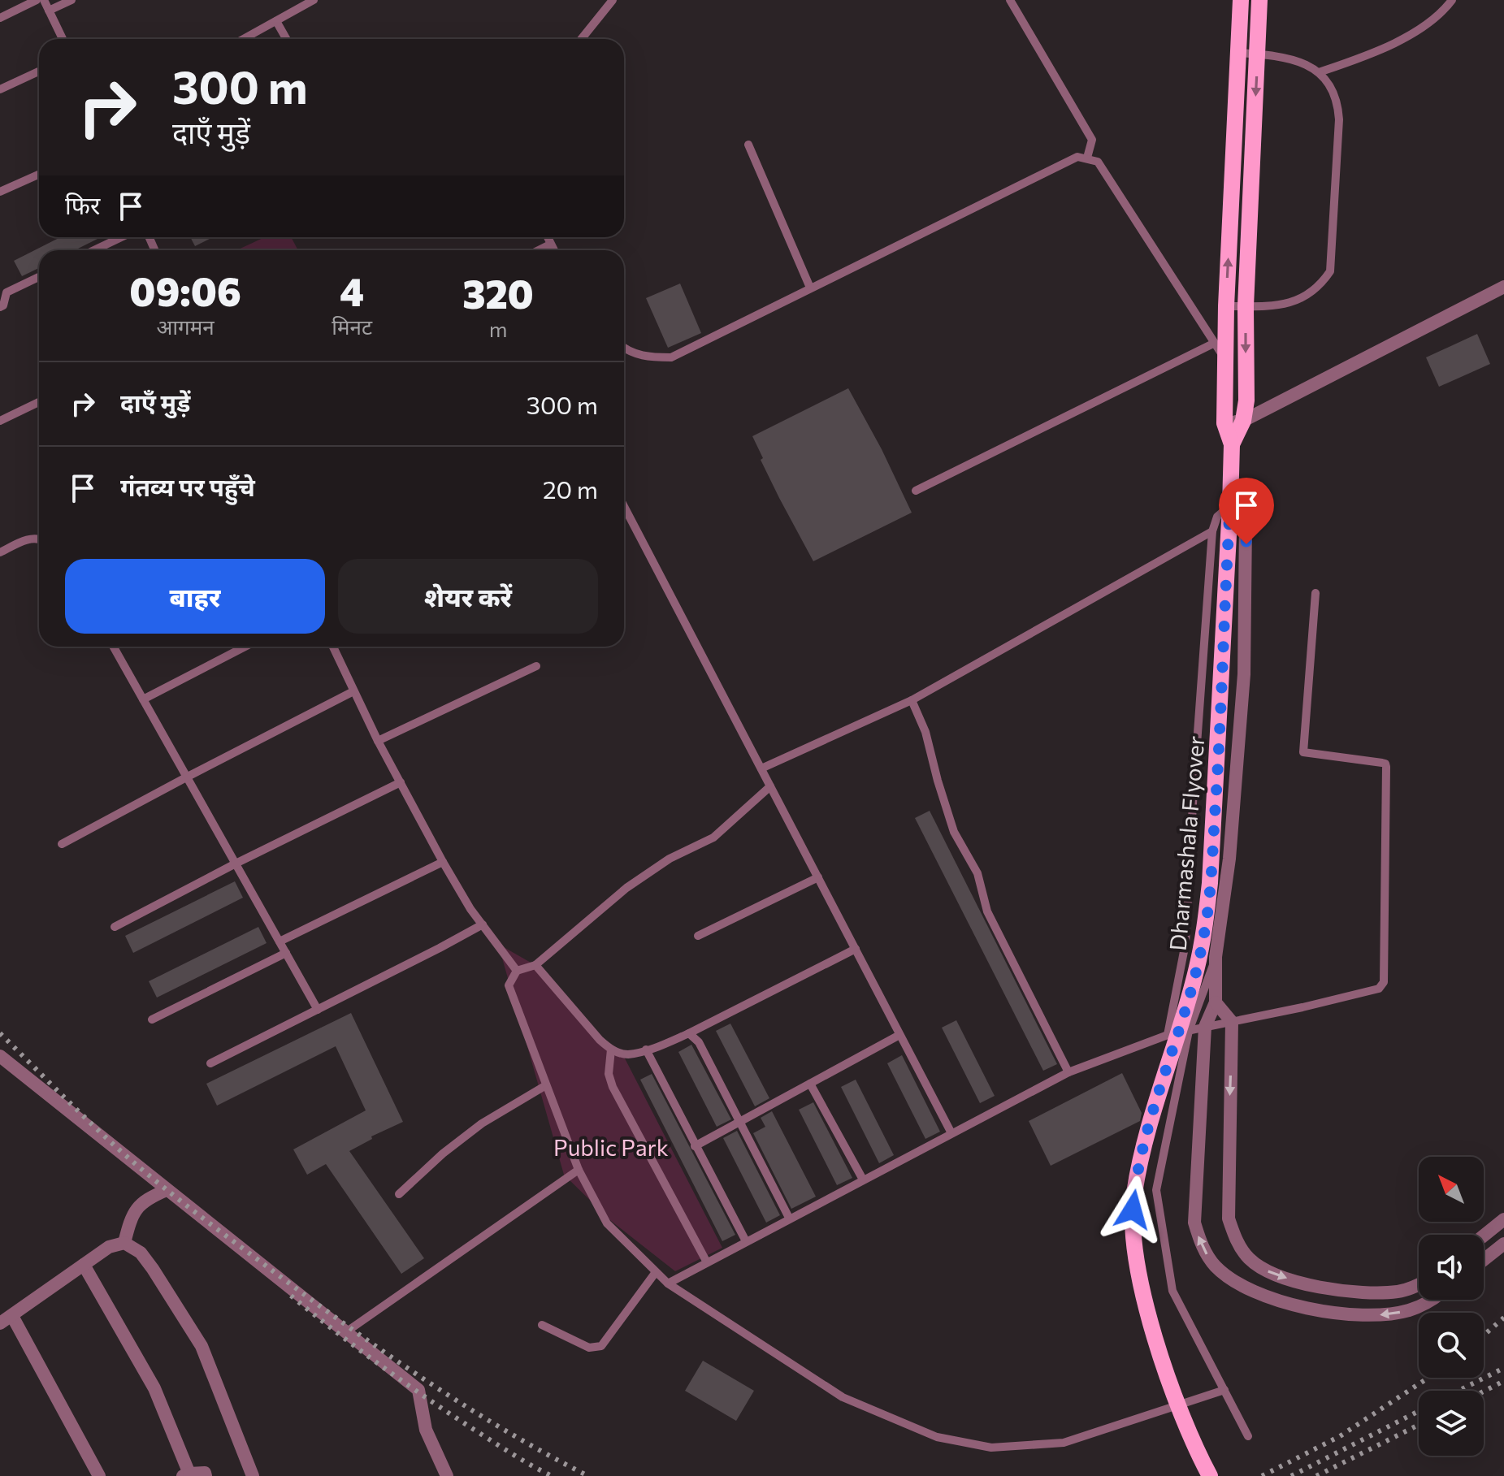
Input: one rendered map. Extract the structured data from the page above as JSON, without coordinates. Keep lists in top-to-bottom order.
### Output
{
  "streets": {
    "main road": ["Dharmashala Flyover"]
  },
  "parks": ["Public Park"],
  "north": "top left",
  "page": {
    "turn": ["300 m", "दाएँ मुड़ें"],
    "then": "फिर",
    "eta": [
      "09:06",
      "आगमन",
      "4",
      "मिनट",
      "320",
      "m"
    ],
    "list": [
      {
        "name": "दाएँ मुड़ें",
        "value": "300 m"
      },
      {
        "name": "गंतव्य पर पहुँचे",
        "value": "20 m"
      }
    ],
    "buttons": ["बाहर", "शेयर करें"]
  }
}
